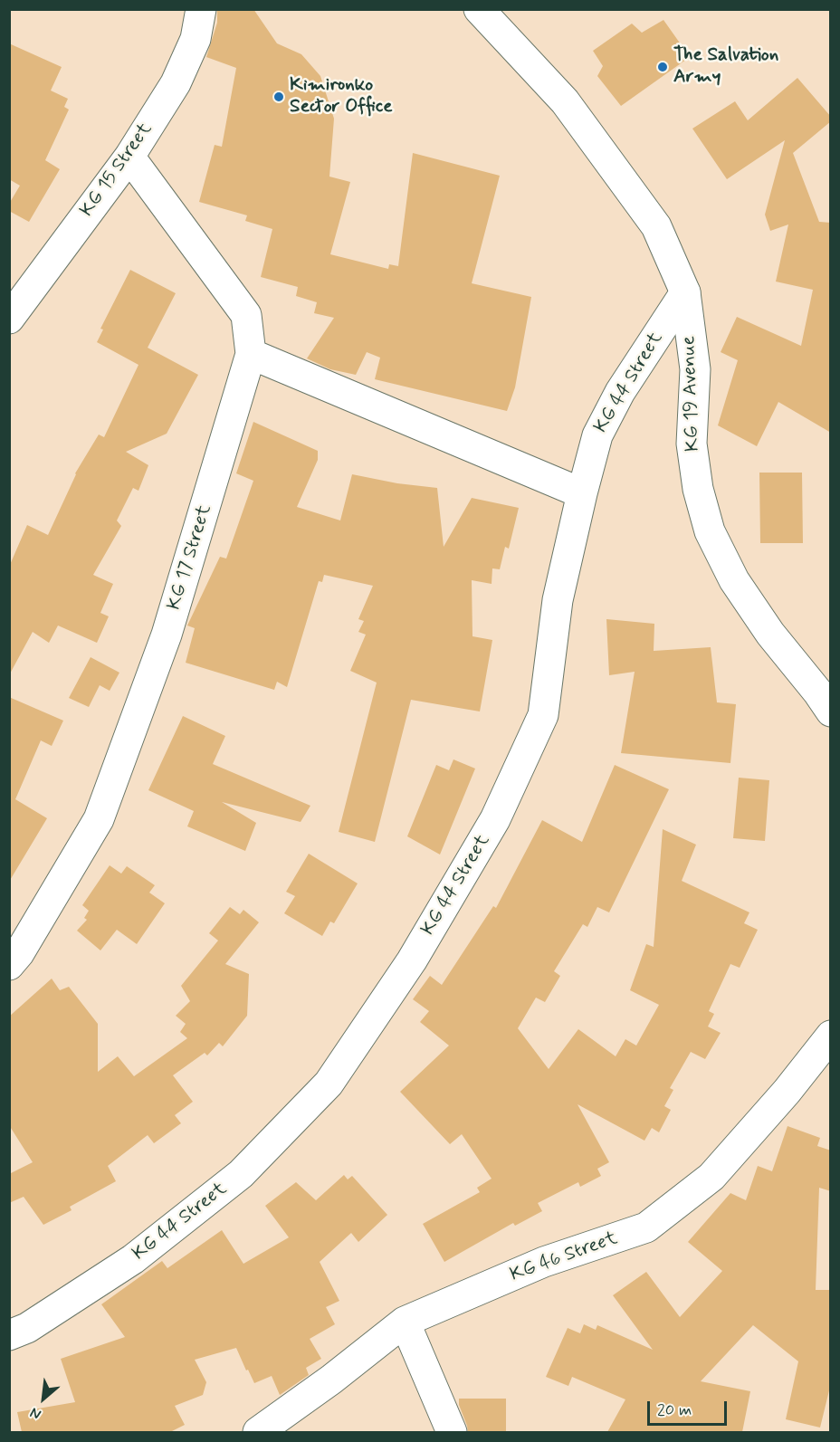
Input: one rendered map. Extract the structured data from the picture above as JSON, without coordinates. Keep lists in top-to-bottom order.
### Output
{
  "streets": {
    "street": [
      "KG 15 Street",
      "KG 44 Street",
      "KG 19 Avenue",
      "KG 17 Street",
      "KG 46 Street"
    ]
  },
  "crossings": [
    ["KG 15 Street", "KG 17 Street"],
    ["KG 44 Street", "KG 19 Avenue"]
  ],
  "places": ["The Salvation Army", "Kimironko Sector Office"],
  "scale_bar": "20 m",
  "north": "bottom left"
}
